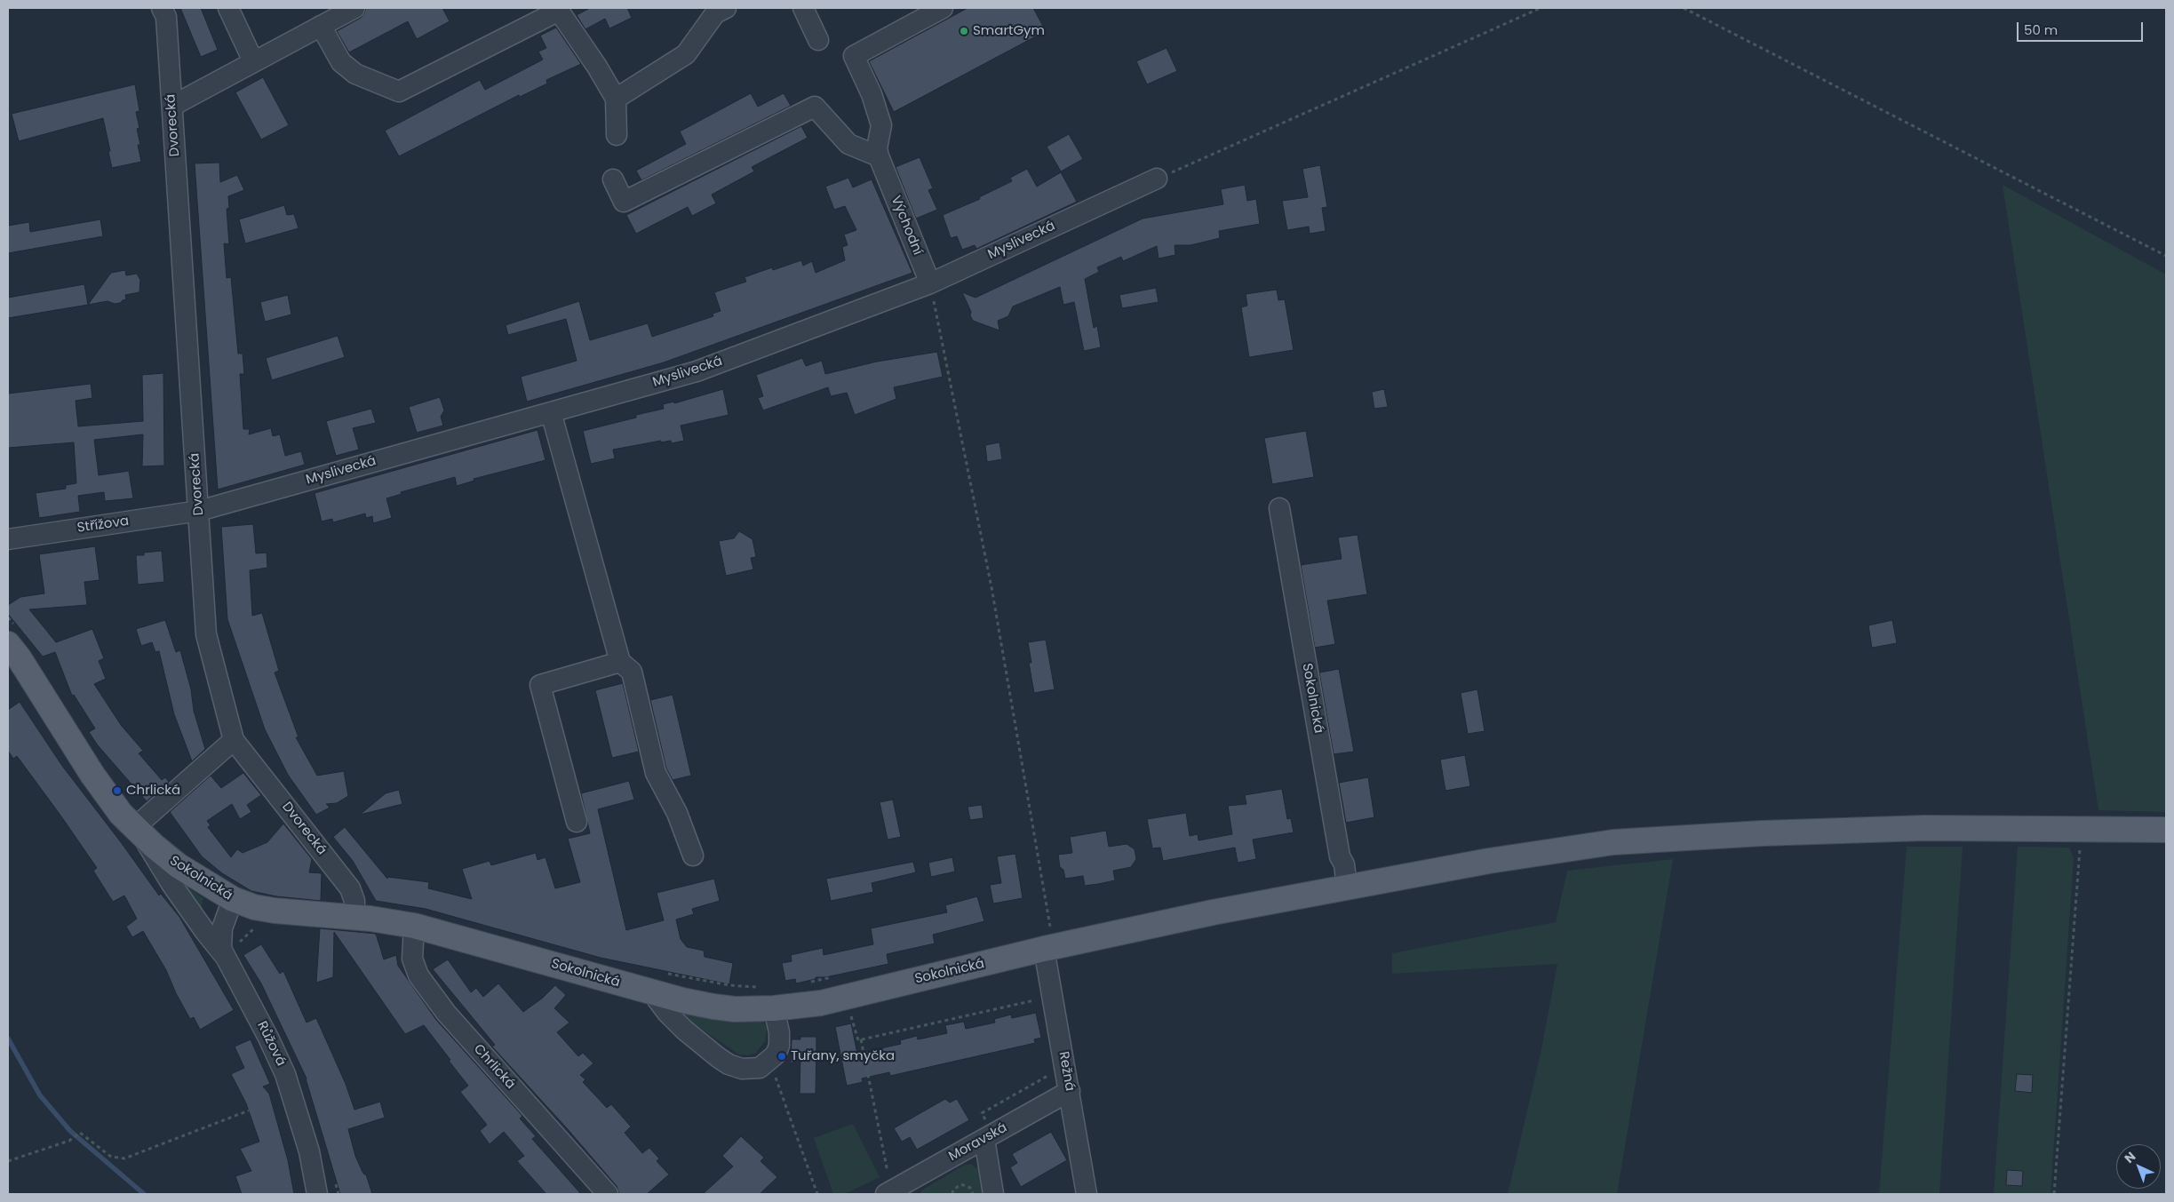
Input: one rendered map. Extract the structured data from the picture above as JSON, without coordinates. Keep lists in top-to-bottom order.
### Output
{
  "streets": {
    "main road": ["Sokolnická"],
    "street": [
      "Dvorecká",
      "Východní",
      "Myslivecká",
      "Střížova",
      "Růžová",
      "Chrlická",
      "Režná",
      "Moravská"
    ]
  },
  "crossings": [
    ["Dvorecká", "Myslivecká"],
    ["Dvorecká", "Střížova"],
    ["Dvorecká", "Sokolnická"],
    ["Východní", "Myslivecká"],
    ["Myslivecká", "Střížova"],
    ["Sokolnická", "Růžová"],
    ["Sokolnická", "Chrlická"],
    ["Sokolnická", "Režná"],
    ["Režná", "Moravská"]
  ],
  "places": ["SmartGym", "Chrlická", "Tuřany, smyčka"],
  "scale_bar": "50 m",
  "north": "top left"
}
